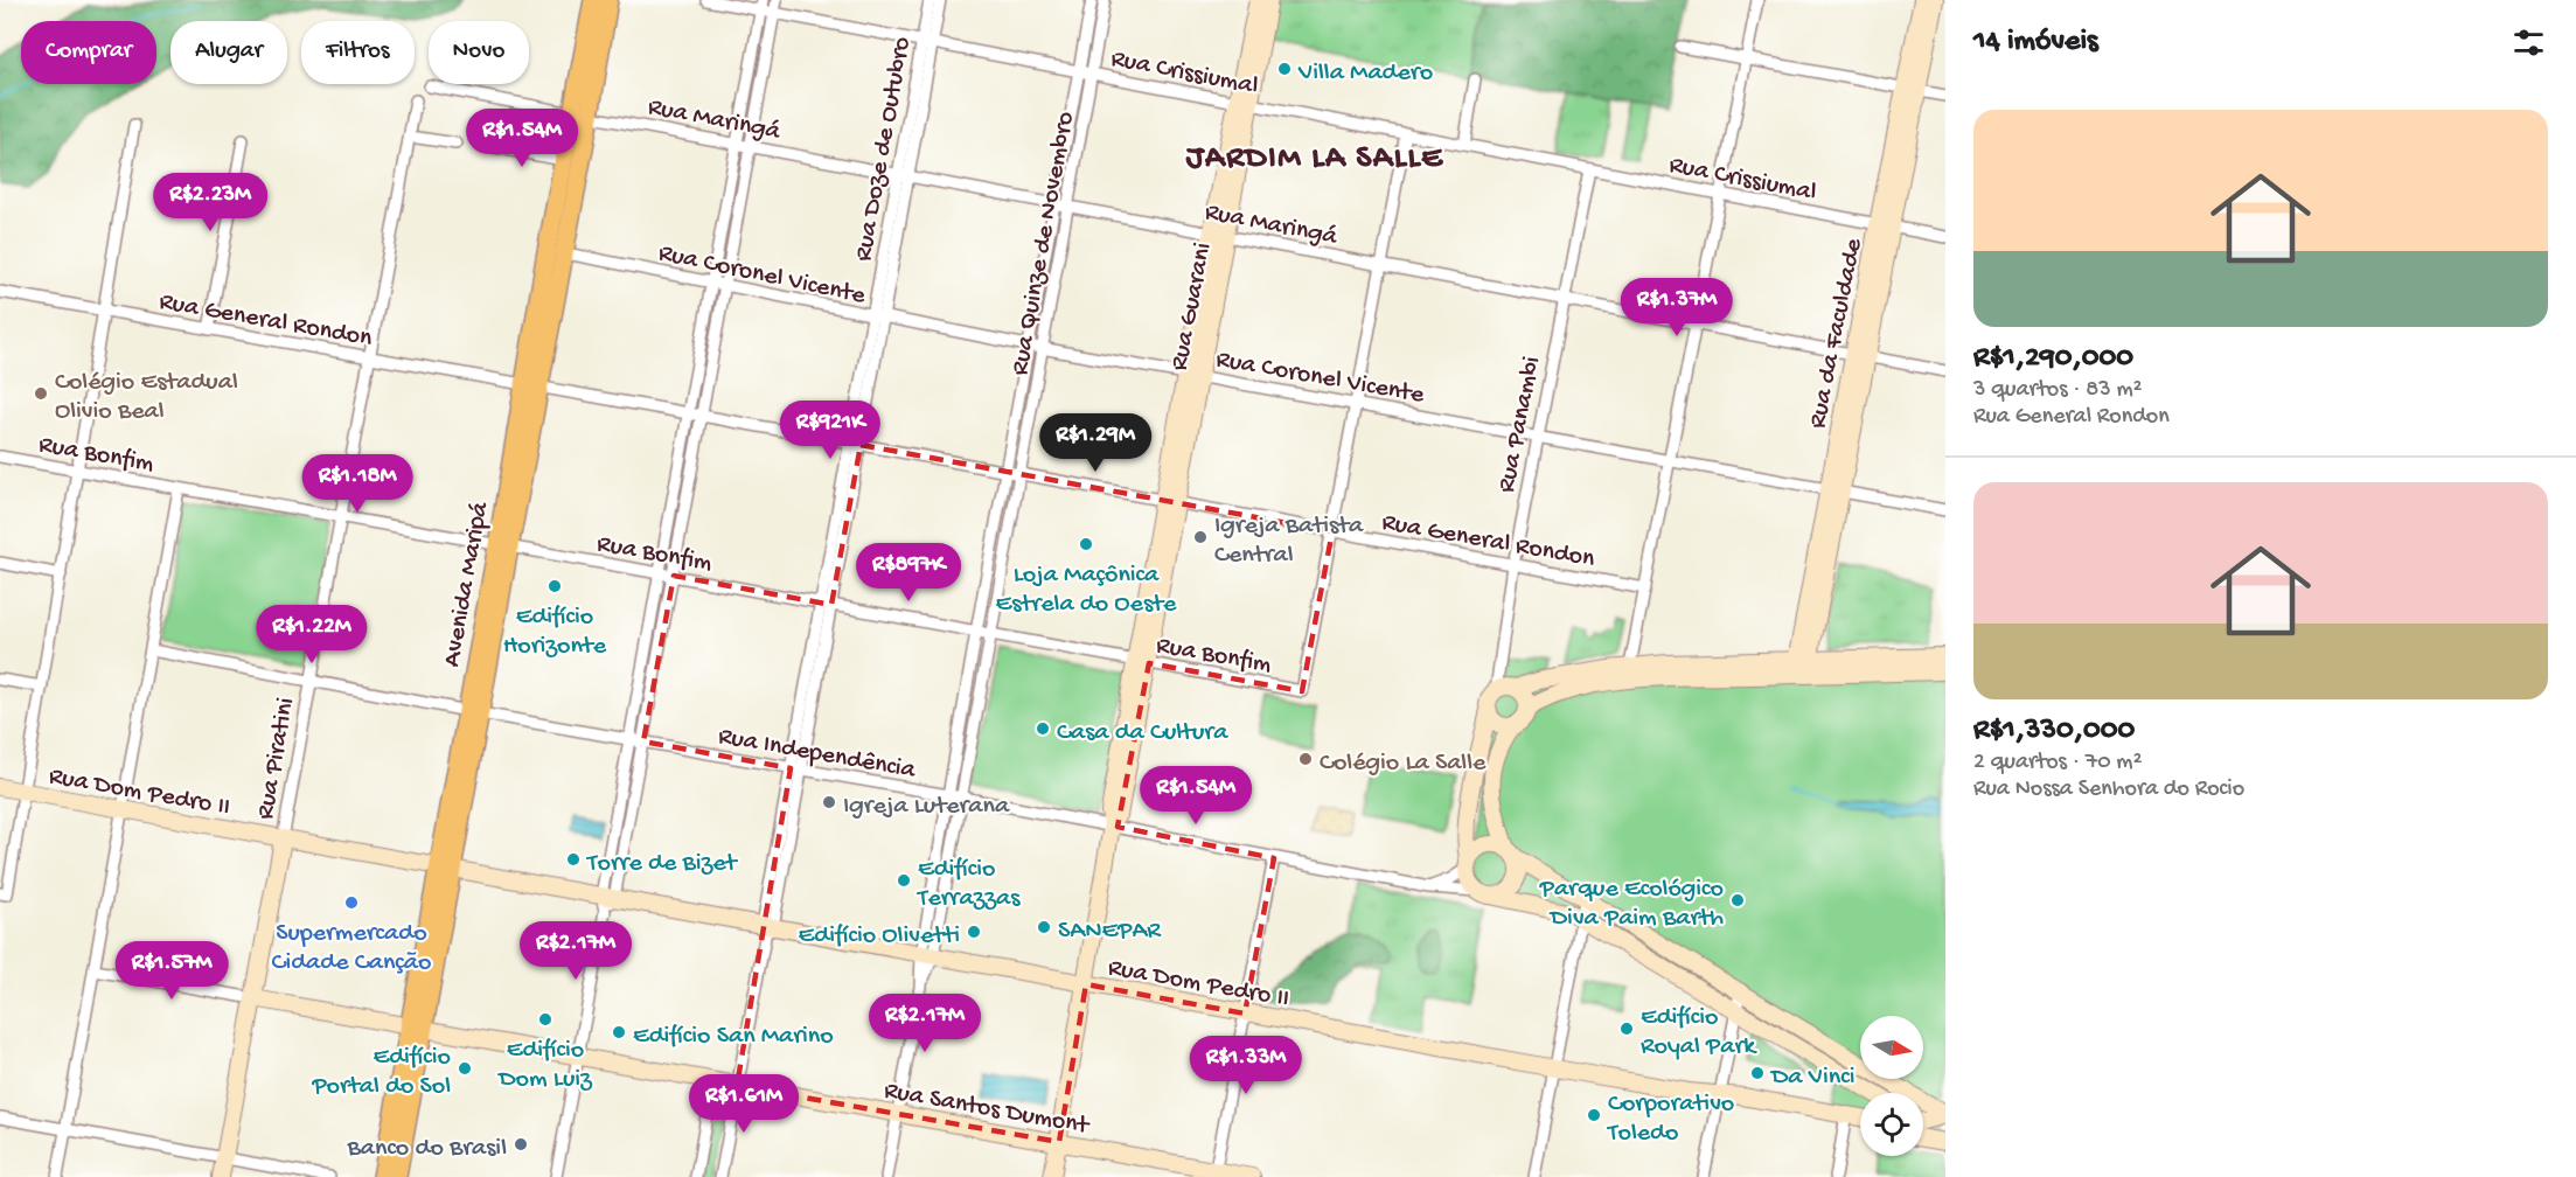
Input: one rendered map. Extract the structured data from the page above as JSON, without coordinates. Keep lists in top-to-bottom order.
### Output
{
  "streets": {
    "main road": ["Avenida Maripá"],
    "street": [
      "Rua Crissiumal",
      "Rua Maringá",
      "Rua Doze de Outubro",
      "Rua Quinze de Novembro",
      "Rua Coronel Vicente",
      "Rua Guarani",
      "Rua General Rondon",
      "Rua da Faculdade",
      "Rua Panambi",
      "Rua Bonfim",
      "Rua Independência",
      "Rua Piratini",
      "Rua Dom Pedro II",
      "Rua Santos Dumont"
    ]
  },
  "crossings": [
    ["Rua Crissiumal", "Rua Doze de Outubro"],
    ["Rua Crissiumal", "Rua Quinze de Novembro"],
    ["Rua Crissiumal", "Rua Guarani"],
    ["Rua Crissiumal", "Rua da Faculdade"],
    ["Rua Crissiumal", "Rua Panambi"],
    ["Rua Maringá", "Rua Quinze de Novembro"],
    ["Rua Maringá", "Rua Guarani"],
    ["Rua Maringá", "Rua da Faculdade"],
    ["Rua Maringá", "Rua Panambi"],
    ["Rua Maringá", "Avenida Maripá"],
    ["Rua Quinze de Novembro", "Rua Coronel Vicente"],
    ["Rua Quinze de Novembro", "Rua General Rondon"],
    ["Rua Quinze de Novembro", "Rua Bonfim"],
    ["Rua Quinze de Novembro", "Rua Independência"],
    ["Rua Quinze de Novembro", "Rua Dom Pedro II"],
    ["Rua Quinze de Novembro", "Rua Santos Dumont"],
    ["Rua Coronel Vicente", "Rua Guarani"],
    ["Rua Coronel Vicente", "Rua da Faculdade"],
    ["Rua Coronel Vicente", "Rua Panambi"],
    ["Rua Coronel Vicente", "Avenida Maripá"],
    ["Rua Guarani", "Rua General Rondon"],
    ["Rua Guarani", "Rua Bonfim"],
    ["Rua Guarani", "Rua Independência"],
    ["Rua Guarani", "Rua Dom Pedro II"],
    ["Rua Guarani", "Rua Santos Dumont"],
    ["Rua General Rondon", "Rua Panambi"],
    ["Rua General Rondon", "Rua Bonfim"],
    ["Rua General Rondon", "Avenida Maripá"],
    ["Rua General Rondon", "Rua Piratini"],
    ["Rua Bonfim", "Avenida Maripá"],
    ["Rua Bonfim", "Rua Piratini"],
    ["Avenida Maripá", "Rua Independência"],
    ["Avenida Maripá", "Rua Dom Pedro II"],
    ["Avenida Maripá", "Rua Santos Dumont"],
    ["Rua Independência", "Rua Piratini"],
    ["Rua Piratini", "Rua Dom Pedro II"],
    ["Rua Piratini", "Rua Santos Dumont"]
  ],
  "districts": ["JARDIM LA SALLE"],
  "places": [
    "Villa Madero",
    "Colégio Estadual Olivio Beal",
    "Igreja Batista Central",
    "Loja Maçônica Estrela do Oeste",
    "Edifício Horizonte",
    "Casa da Cultura",
    "Colégio La Salle",
    "Igreja Luterana",
    "Torre de Bizet",
    "Edifício Terrazzas",
    "Parque Ecológico Diva Paim Barth",
    "Supermercado Cidade Canção",
    "SANEPAR",
    "Edifício Olivetti",
    "Edifício Dom Luiz",
    "Edifício Royal Park",
    "Edifício San Marino",
    "Edifício Portal do Sol",
    "Da Vinci",
    "Corporativo Toledo",
    "Banco do Brasil"
  ],
  "north": "right",
  "page": {
    "heading": "14 imóveis",
    "chip": [
      "Comprar",
      "Alugar",
      "Filtros",
      "Novo"
    ],
    "list": [
      {
        "name": "R$1,290,000",
        "note": "3 quartos · 83 m² · Rua General Rondon"
      },
      {
        "name": "R$1,330,000",
        "note": "2 quartos · 70 m² · Rua Nossa Senhora do Rocio"
      }
    ],
    "price": [
      "R$1.54M",
      "R$2.23M",
      "R$1.37M",
      "R$921K",
      "R$1.29M",
      "R$1.18M",
      "R$897K",
      "R$1.22M",
      "R$1.54M",
      "R$2.17M",
      "R$1.57M",
      "R$2.17M",
      "R$1.33M",
      "R$1.61M"
    ]
  }
}
